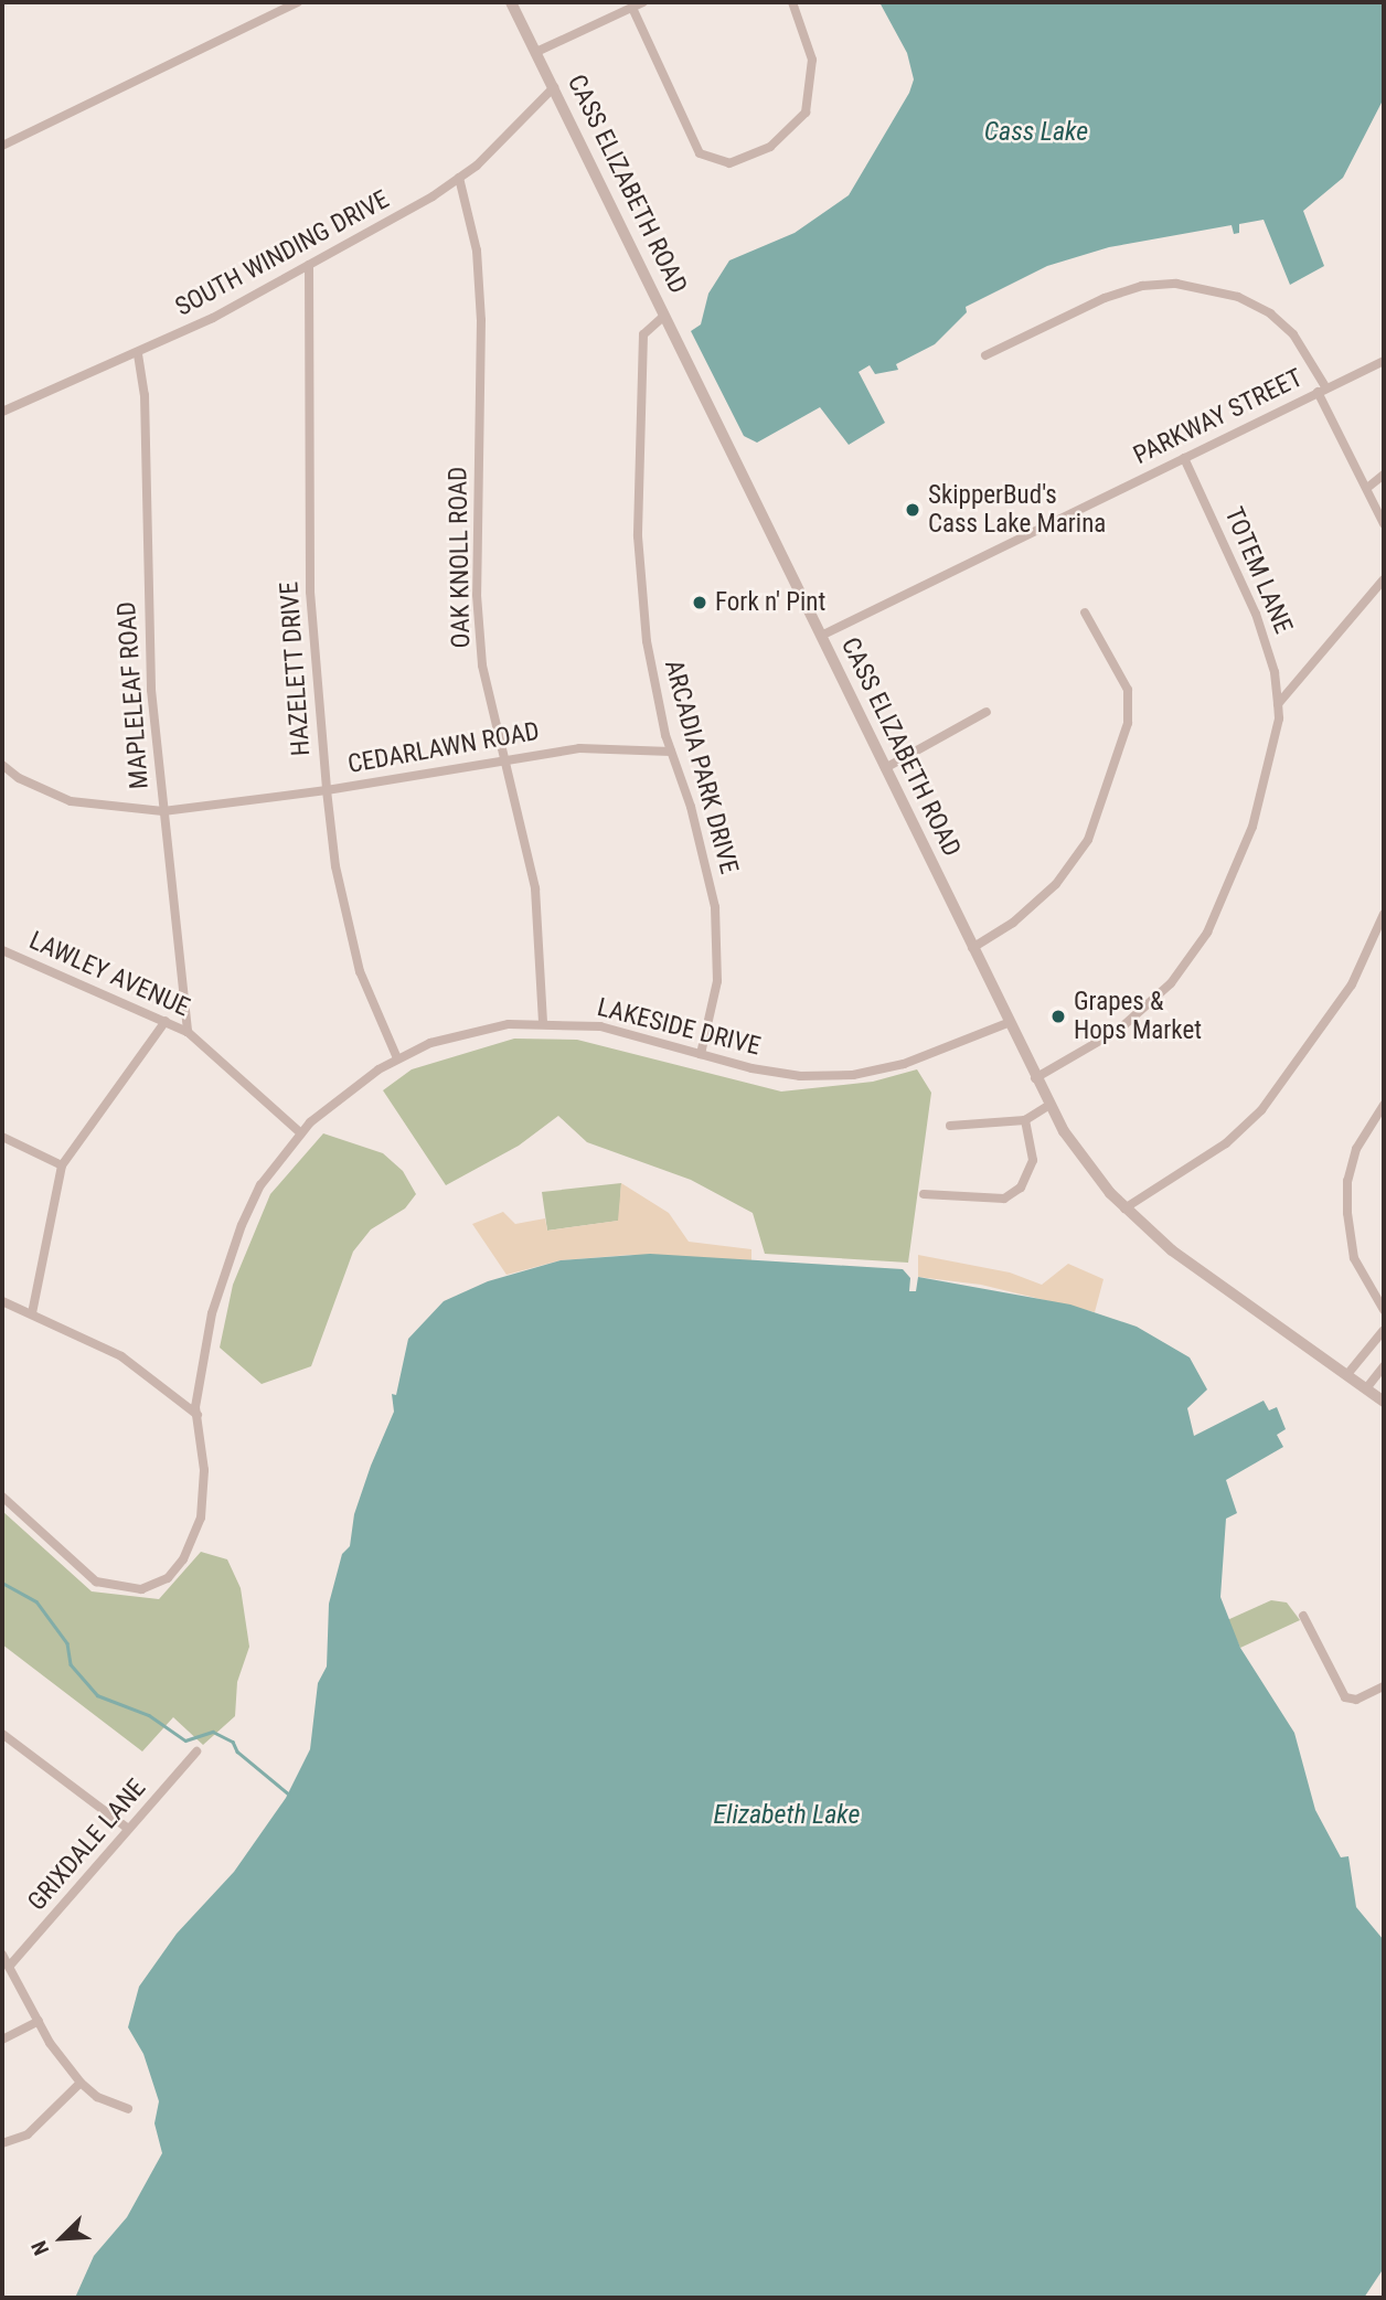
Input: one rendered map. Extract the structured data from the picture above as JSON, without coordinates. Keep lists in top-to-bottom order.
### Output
{
  "streets": {
    "street": [
      "CASS ELIZABETH ROAD",
      "SOUTH WINDING DRIVE",
      "PARKWAY STREET",
      "OAK KNOLL ROAD",
      "TOTEM LANE",
      "HAZELETT DRIVE",
      "MAPLELEAF ROAD",
      "CEDARLAWN ROAD",
      "ARCADIA PARK DRIVE",
      "LAWLEY AVENUE",
      "LAKESIDE DRIVE",
      "GRIXDALE LANE"
    ]
  },
  "crossings": [
    ["CASS ELIZABETH ROAD", "SOUTH WINDING DRIVE"],
    ["CASS ELIZABETH ROAD", "PARKWAY STREET"],
    ["CASS ELIZABETH ROAD", "TOTEM LANE"],
    ["CASS ELIZABETH ROAD", "ARCADIA PARK DRIVE"],
    ["CASS ELIZABETH ROAD", "LAKESIDE DRIVE"],
    ["SOUTH WINDING DRIVE", "OAK KNOLL ROAD"],
    ["SOUTH WINDING DRIVE", "HAZELETT DRIVE"],
    ["SOUTH WINDING DRIVE", "MAPLELEAF ROAD"],
    ["PARKWAY STREET", "TOTEM LANE"],
    ["OAK KNOLL ROAD", "CEDARLAWN ROAD"],
    ["OAK KNOLL ROAD", "LAKESIDE DRIVE"],
    ["HAZELETT DRIVE", "CEDARLAWN ROAD"],
    ["HAZELETT DRIVE", "LAKESIDE DRIVE"],
    ["MAPLELEAF ROAD", "CEDARLAWN ROAD"],
    ["MAPLELEAF ROAD", "LAWLEY AVENUE"],
    ["CEDARLAWN ROAD", "ARCADIA PARK DRIVE"],
    ["ARCADIA PARK DRIVE", "LAKESIDE DRIVE"],
    ["LAWLEY AVENUE", "LAKESIDE DRIVE"]
  ],
  "water": ["Cass Lake", "Elizabeth Lake"],
  "places": ["SkipperBud's Cass Lake Marina", "Fork n' Pint", "Grapes & Hops Market"],
  "north": "bottom left"
}
